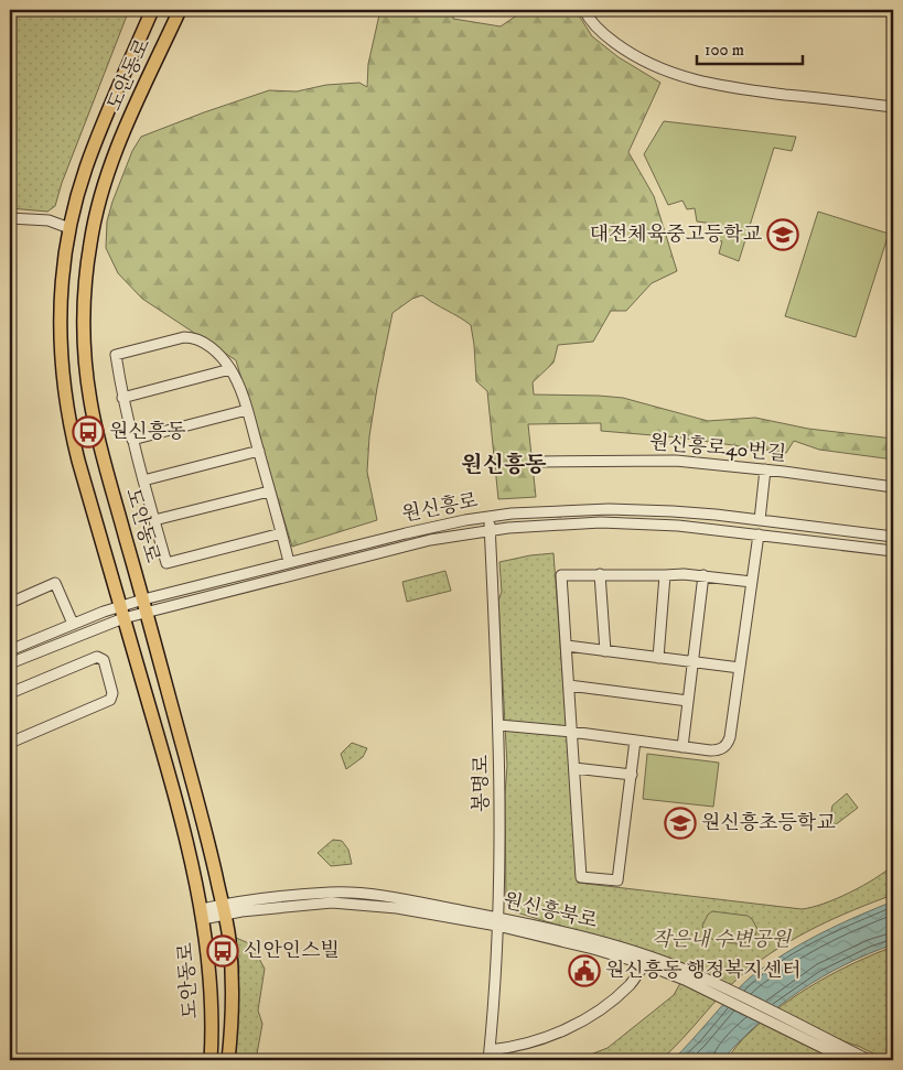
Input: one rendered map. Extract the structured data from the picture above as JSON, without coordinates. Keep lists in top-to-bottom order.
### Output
{
  "streets": {
    "main road": ["도안동로"],
    "street": [
      "원신흥로40번길",
      "원신흥로",
      "봉명로",
      "원신흥북로"
    ]
  },
  "crossings": [
    ["도안동로", "원신흥로"],
    ["도안동로", "원신흥북로"],
    ["원신흥로", "봉명로"],
    ["봉명로", "원신흥북로"]
  ],
  "districts": ["원신흥동"],
  "parks": ["작은내 수변공원"],
  "places": {
    "school or university": ["대전체육중고등학교", "원신흥초등학교"],
    "bus stop": ["원신흥동", "신안인스빌"],
    "public building": ["원신흥동 행정복지센터"]
  },
  "scale_bar": "100 m"
}
